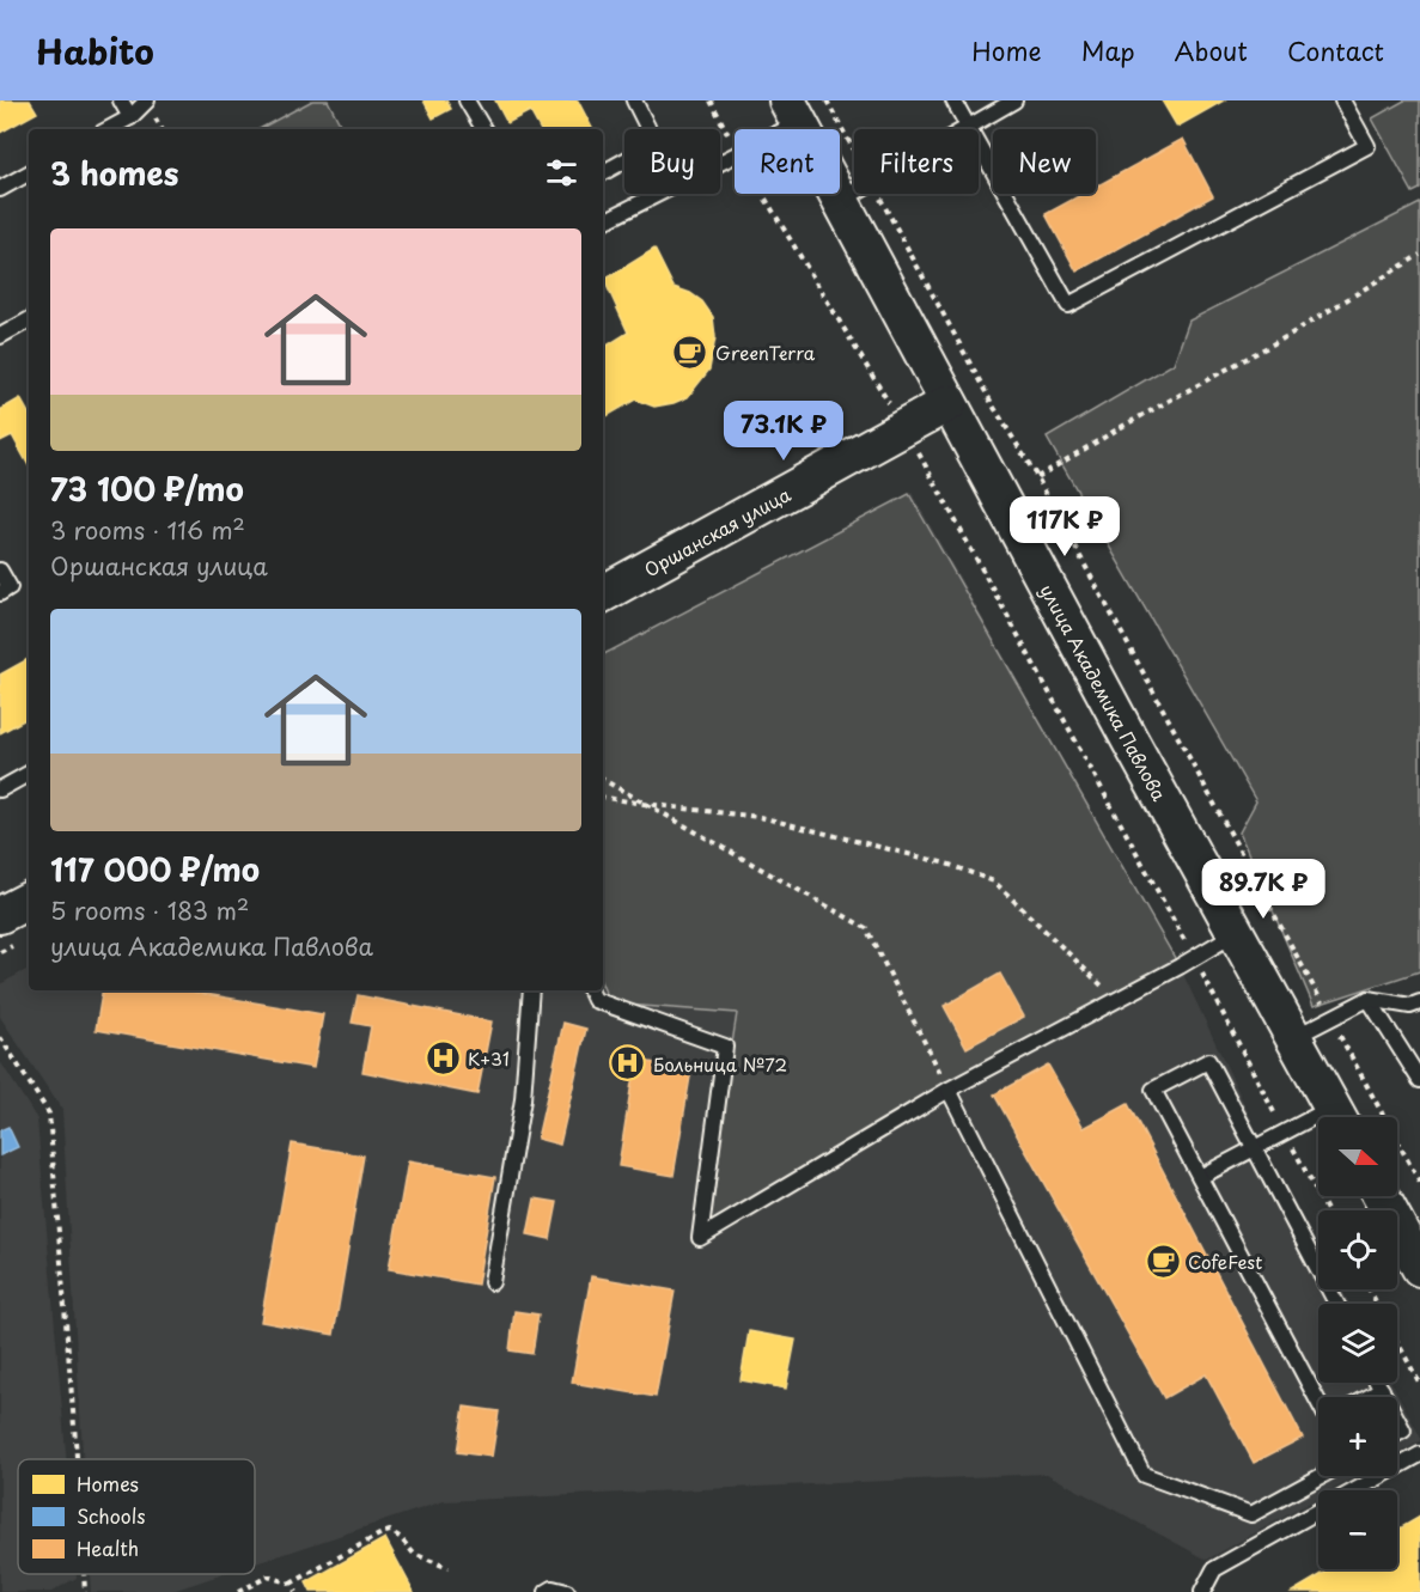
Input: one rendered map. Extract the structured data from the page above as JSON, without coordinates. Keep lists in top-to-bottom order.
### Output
{
  "streets": {
    "street": ["Оршанская улица", "улица Академика Павлова"]
  },
  "crossings": [
    ["Оршанская улица", "улица Академика Павлова"]
  ],
  "places": {
    "cafe": ["GreenTerra", "CofeFest"],
    "hospital": ["К+31", "Больница №72"]
  },
  "legend": ["Homes", "Schools", "Health"],
  "north": "right",
  "page": {
    "header": "Habito",
    "nav": [
      "Home",
      "Map",
      "About",
      "Contact"
    ],
    "chip": [
      "Buy",
      "Rent",
      "Filters",
      "New"
    ],
    "heading": "3 homes",
    "list": [
      {
        "name": "73 100 ₽/mo",
        "note": "3 rooms · 116 m² · Оршанская улица"
      },
      {
        "name": "117 000 ₽/mo",
        "note": "5 rooms · 183 m² · улица Академика Павлова"
      }
    ],
    "price": ["73.1K ₽", "117K ₽", "89.7K ₽"],
    "map_buttons": ["+", "−"]
  }
}
